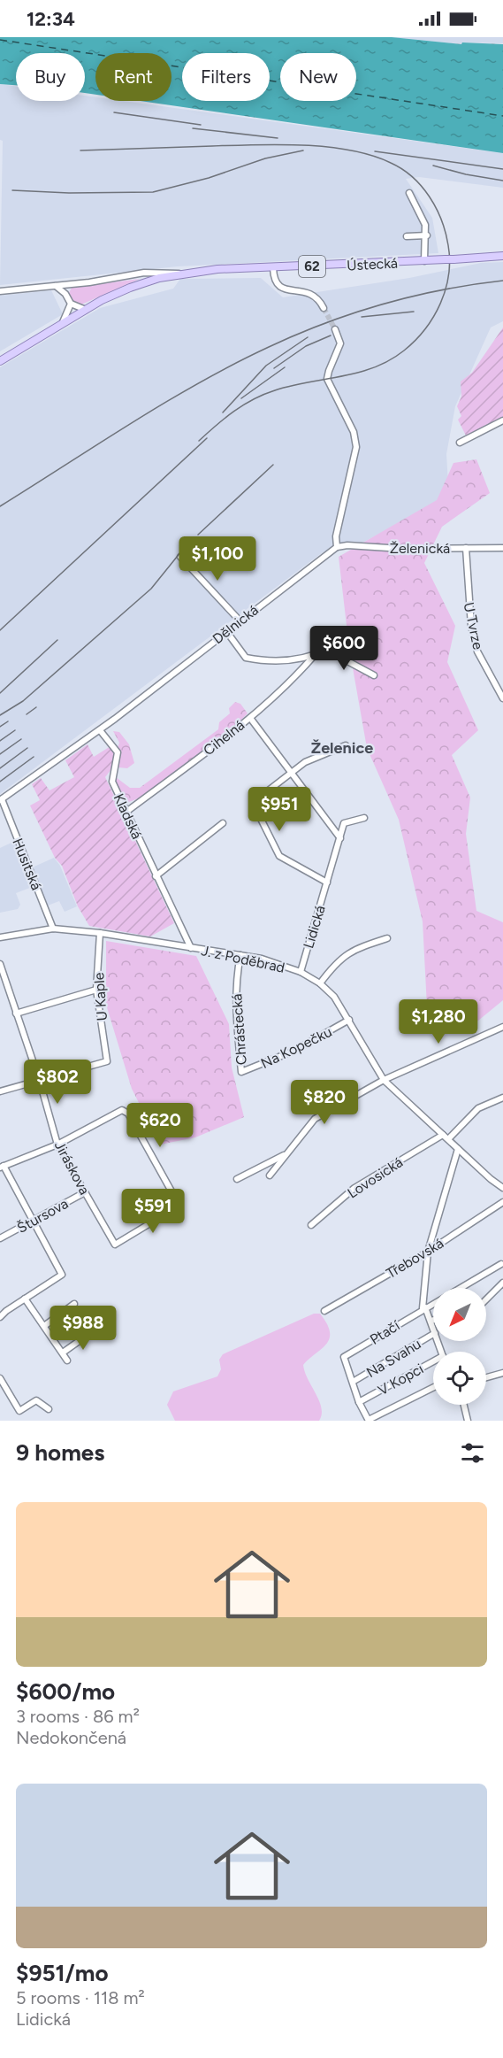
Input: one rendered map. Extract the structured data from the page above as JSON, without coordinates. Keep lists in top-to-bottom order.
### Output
{
  "streets": {
    "main road": ["Ústecká", "62"],
    "street": [
      "Želenická",
      "Dělnická",
      "U Tvrze",
      "Cihelná",
      "Kladská",
      "Husitská",
      "Lidická",
      "J. z Poděbrad",
      "U Kaple",
      "Chrástecká",
      "Na Kopečku",
      "Jiráskova",
      "Lovosická",
      "Štursova",
      "Třebovská",
      "Ptačí",
      "Na Svahu",
      "V Kopci"
    ]
  },
  "crossings": [
    ["Ústecká", "62"],
    ["Želenická", "Dělnická"],
    ["Želenická", "U Tvrze"],
    ["Dělnická", "Kladská"],
    ["Dělnická", "Husitská"],
    ["Cihelná", "Kladská"],
    ["Kladská", "J. z Poděbrad"],
    ["Husitská", "J. z Poděbrad"],
    ["Lidická", "J. z Poděbrad"],
    ["J. z Poděbrad", "U Kaple"],
    ["J. z Poděbrad", "Chrástecká"],
    ["J. z Poděbrad", "Na Kopečku"],
    ["J. z Poděbrad", "Lovosická"],
    ["U Kaple", "Jiráskova"],
    ["Chrástecká", "Na Kopečku"],
    ["Jiráskova", "Štursova"],
    ["Ptačí", "Na Svahu"]
  ],
  "districts": ["Želenice"],
  "north": "bottom left",
  "page": {
    "status": "12:34",
    "chip": [
      "Buy",
      "Rent",
      "Filters",
      "New"
    ],
    "price": [
      "$1,100",
      "$600",
      "$951",
      "$1,280",
      "$802",
      "$820",
      "$620",
      "$591",
      "$988"
    ],
    "heading": "9 homes",
    "list": [
      {
        "name": "$600/mo",
        "note": "3 rooms · 86 m² · Nedokončená"
      },
      {
        "name": "$951/mo",
        "note": "5 rooms · 118 m² · Lidická"
      }
    ]
  }
}
